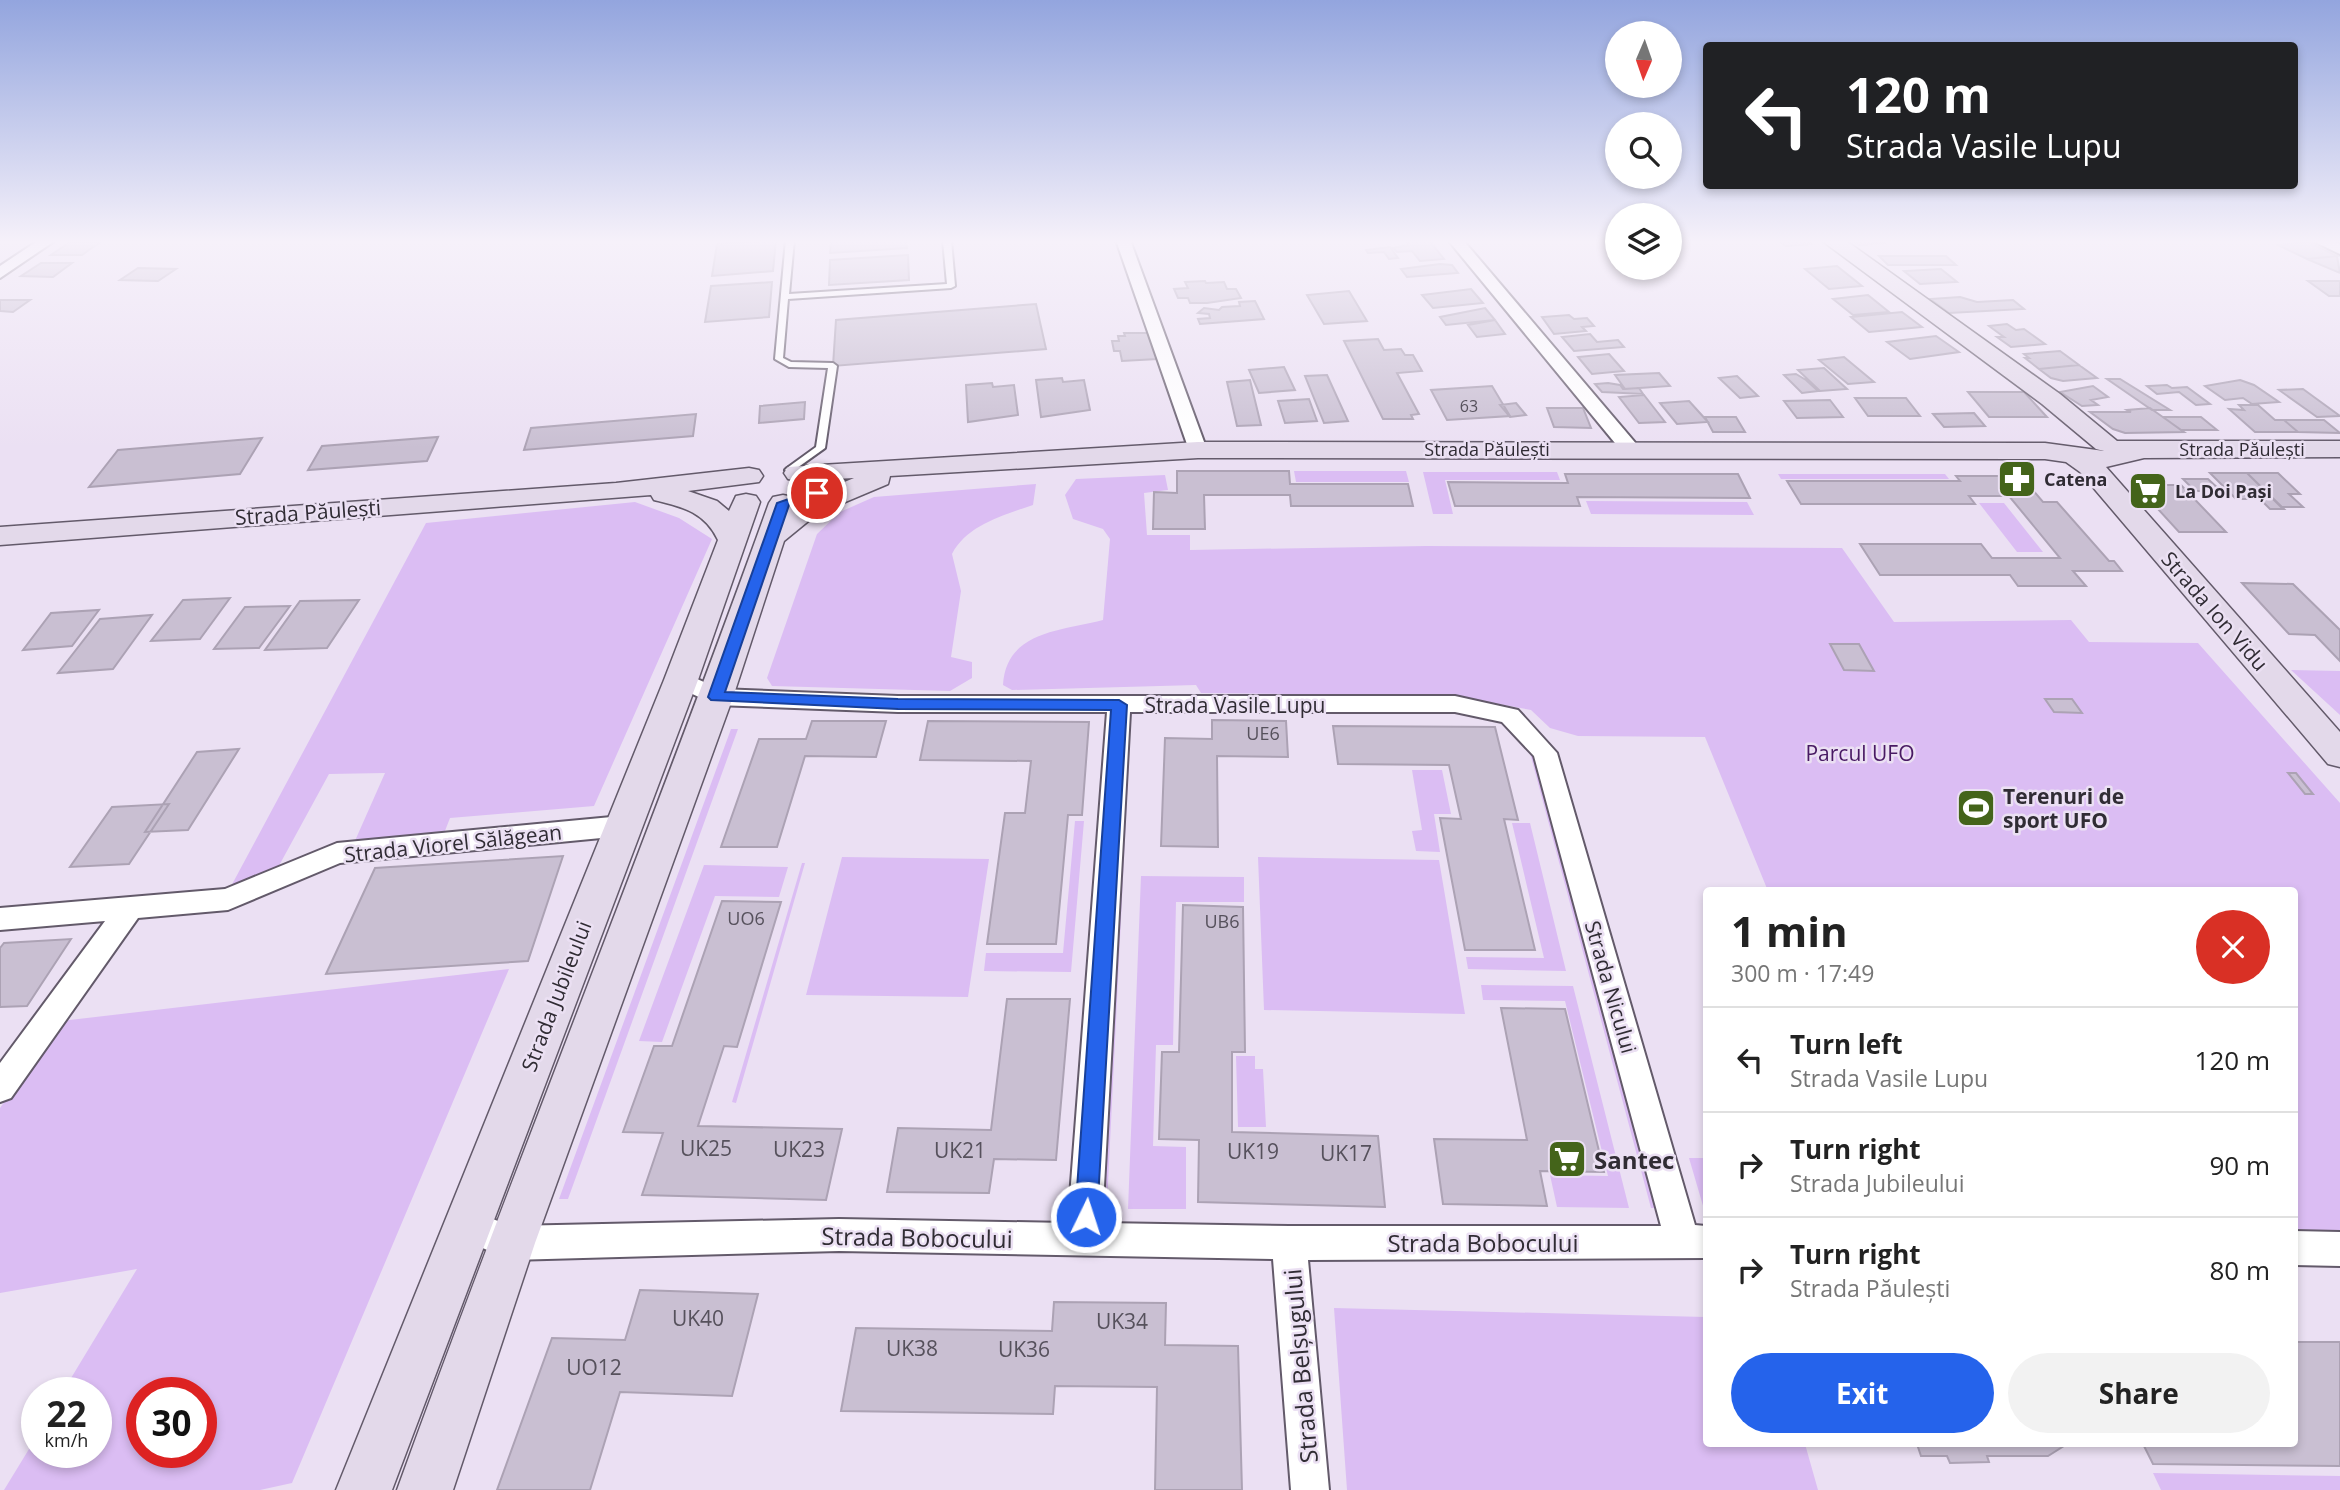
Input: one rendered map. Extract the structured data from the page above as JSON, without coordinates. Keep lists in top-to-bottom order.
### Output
{
  "streets": {
    "main road": ["Strada Păulești", "Strada Ion Vidu", "Strada Jubileului"],
    "street": [
      "Strada Vasile Lupu",
      "Strada Viorel Sălăgean",
      "Strada Nicului",
      "Strada Bobocului",
      "Strada Belșugului"
    ]
  },
  "crossings": [
    ["Strada Păulești", "Strada Ion Vidu"],
    ["Strada Păulești", "Strada Jubileului"],
    ["Strada Vasile Lupu", "Strada Nicului"],
    ["Strada Vasile Lupu", "Strada Jubileului"],
    ["Strada Viorel Sălăgean", "Strada Jubileului"],
    ["Strada Nicului", "Strada Bobocului"],
    ["Strada Jubileului", "Strada Bobocului"],
    ["Strada Bobocului", "Strada Belșugului"]
  ],
  "parks": ["Parcul UFO"],
  "places": {
    "pharmacy": ["Catena"],
    "supermarket": ["La Doi Pași", "Santec"],
    "sports": ["Terenuri de sport UFO"]
  },
  "house_numbers": [
    "63",
    "UE6",
    "UO6",
    "UB6",
    "UK25",
    "UK23",
    "UK21",
    "UK19",
    "UK17",
    "UK40",
    "UK34",
    "UK38",
    "UK36",
    "UO12"
  ],
  "north": "bottom",
  "page": {
    "turn": ["120 m", "Strada Vasile Lupu"],
    "heading": ["1 min", "300 m · 17:49"],
    "list": [
      {
        "name": "Turn left",
        "note": "Strada Vasile Lupu",
        "value": "120 m"
      },
      {
        "name": "Turn right",
        "note": "Strada Jubileului",
        "value": "90 m"
      },
      {
        "name": "Turn right",
        "note": "Strada Păulești",
        "value": "80 m"
      }
    ],
    "buttons": ["Exit", "Share"],
    "speed": "22 km/h",
    "limit": "30"
  }
}
